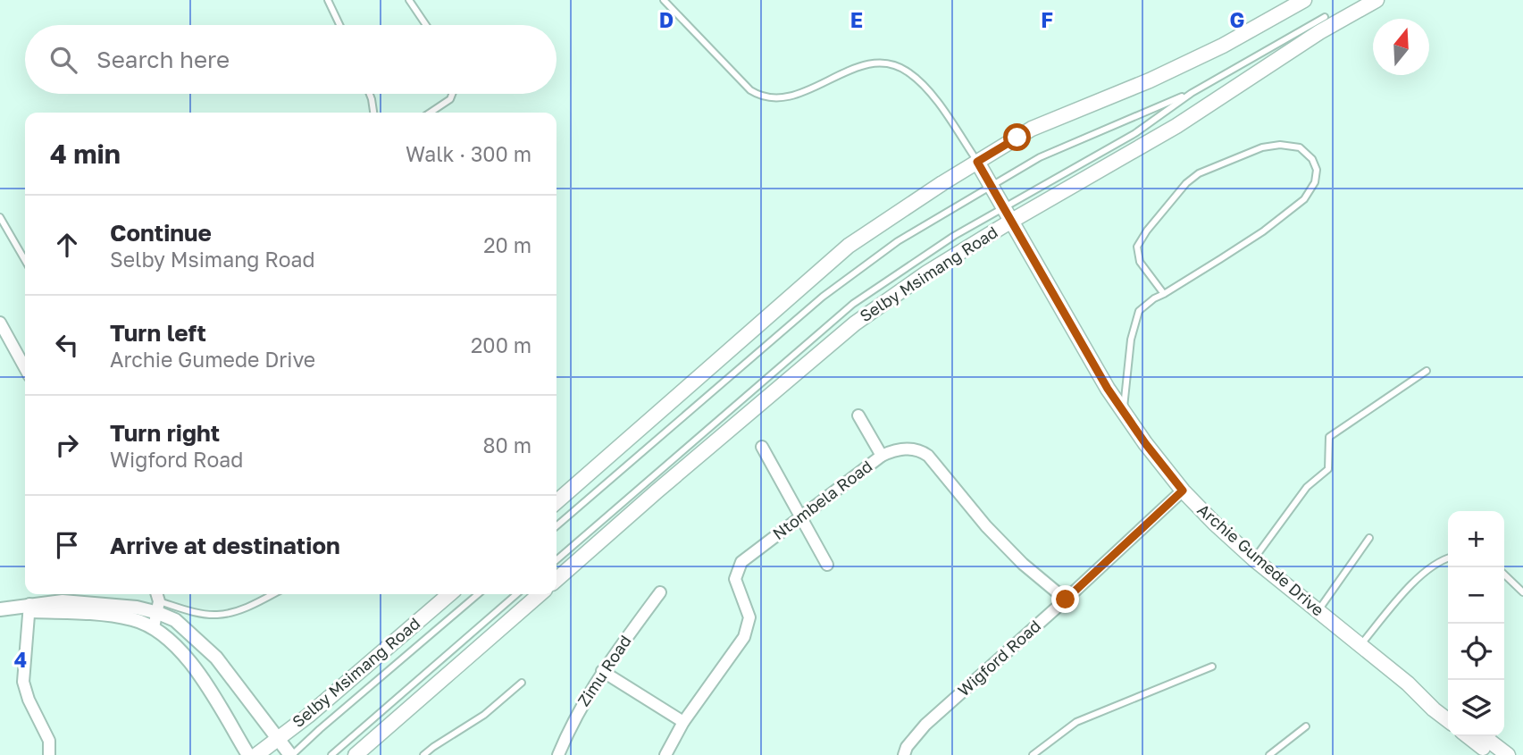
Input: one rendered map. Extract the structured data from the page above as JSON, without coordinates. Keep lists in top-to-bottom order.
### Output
{
  "streets": {
    "main road": ["Selby Msimang Road", "Archie Gumede Drive"],
    "street": ["Ntombela Road", "Wigford Road", "Zimu Road"]
  },
  "crossings": [
    ["Selby Msimang Road", "Archie Gumede Drive"],
    ["Ntombela Road", "Wigford Road"],
    ["Archie Gumede Drive", "Wigford Road"]
  ],
  "north": "top",
  "page": {
    "search": "Search here",
    "heading": ["4 min", "Walk · 300 m"],
    "list": [
      ["Continue", "Selby Msimang Road", "20 m"],
      ["Turn left", "Archie Gumede Drive", "200 m"],
      ["Turn right", "Wigford Road", "80 m"],
      "Arrive at destination"
    ],
    "map_buttons": ["+", "−"]
  },
  "grid": {
    "columns": [
      "D",
      "E",
      "F",
      "G"
    ],
    "rows": ["4"]
  }
}
